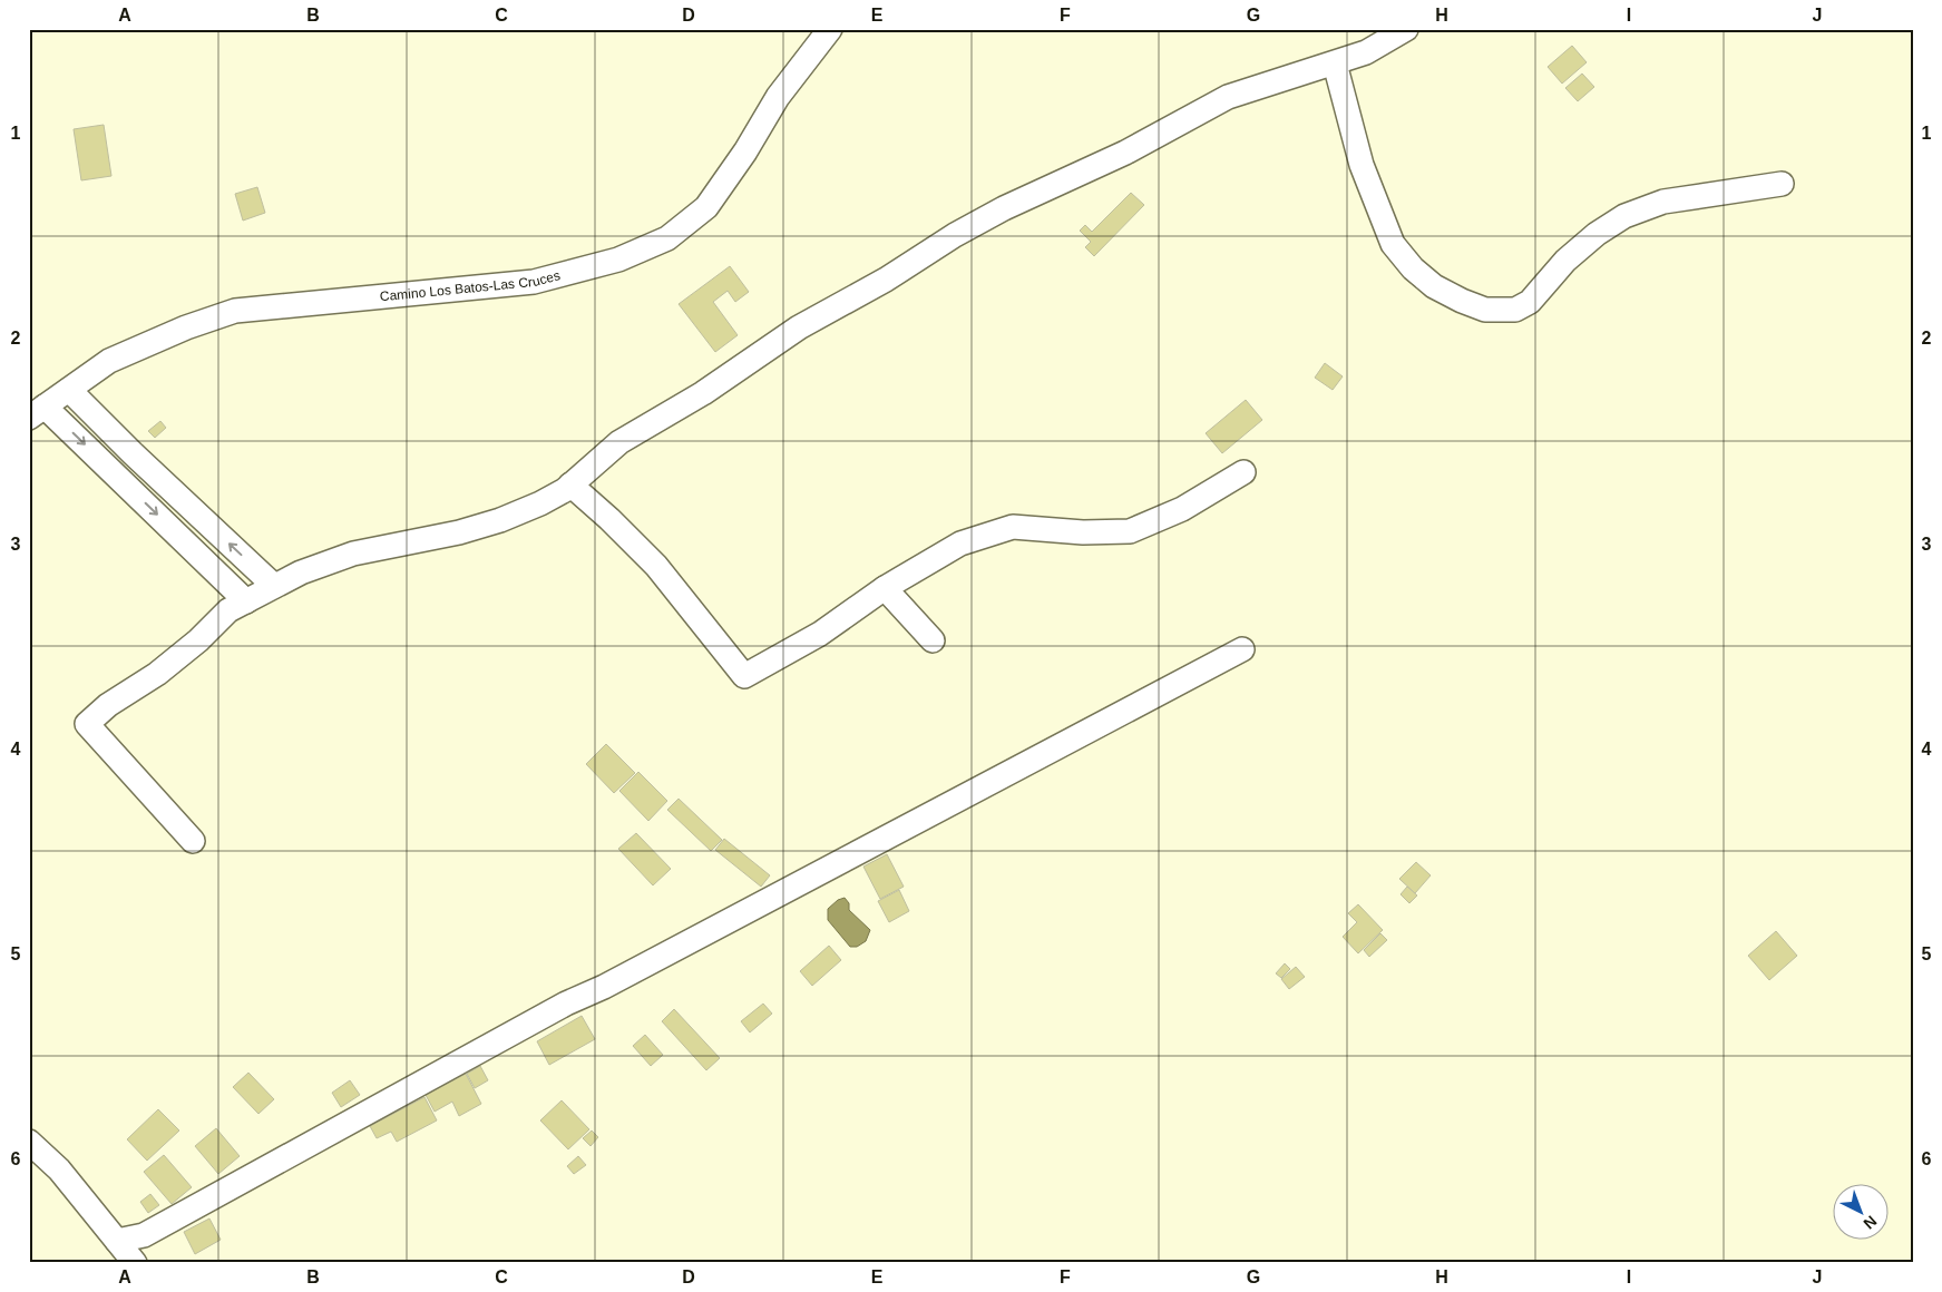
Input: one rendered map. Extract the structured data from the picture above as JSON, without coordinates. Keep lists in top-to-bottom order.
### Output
{
  "streets": {
    "street": ["Camino Los Batos-Las Cruces"]
  },
  "north": "bottom right",
  "grid": {
    "columns": [
      "A",
      "B",
      "C",
      "D",
      "E",
      "F",
      "G",
      "H",
      "I",
      "J"
    ],
    "rows": [
      "1",
      "2",
      "3",
      "4",
      "5",
      "6"
    ]
  }
}
